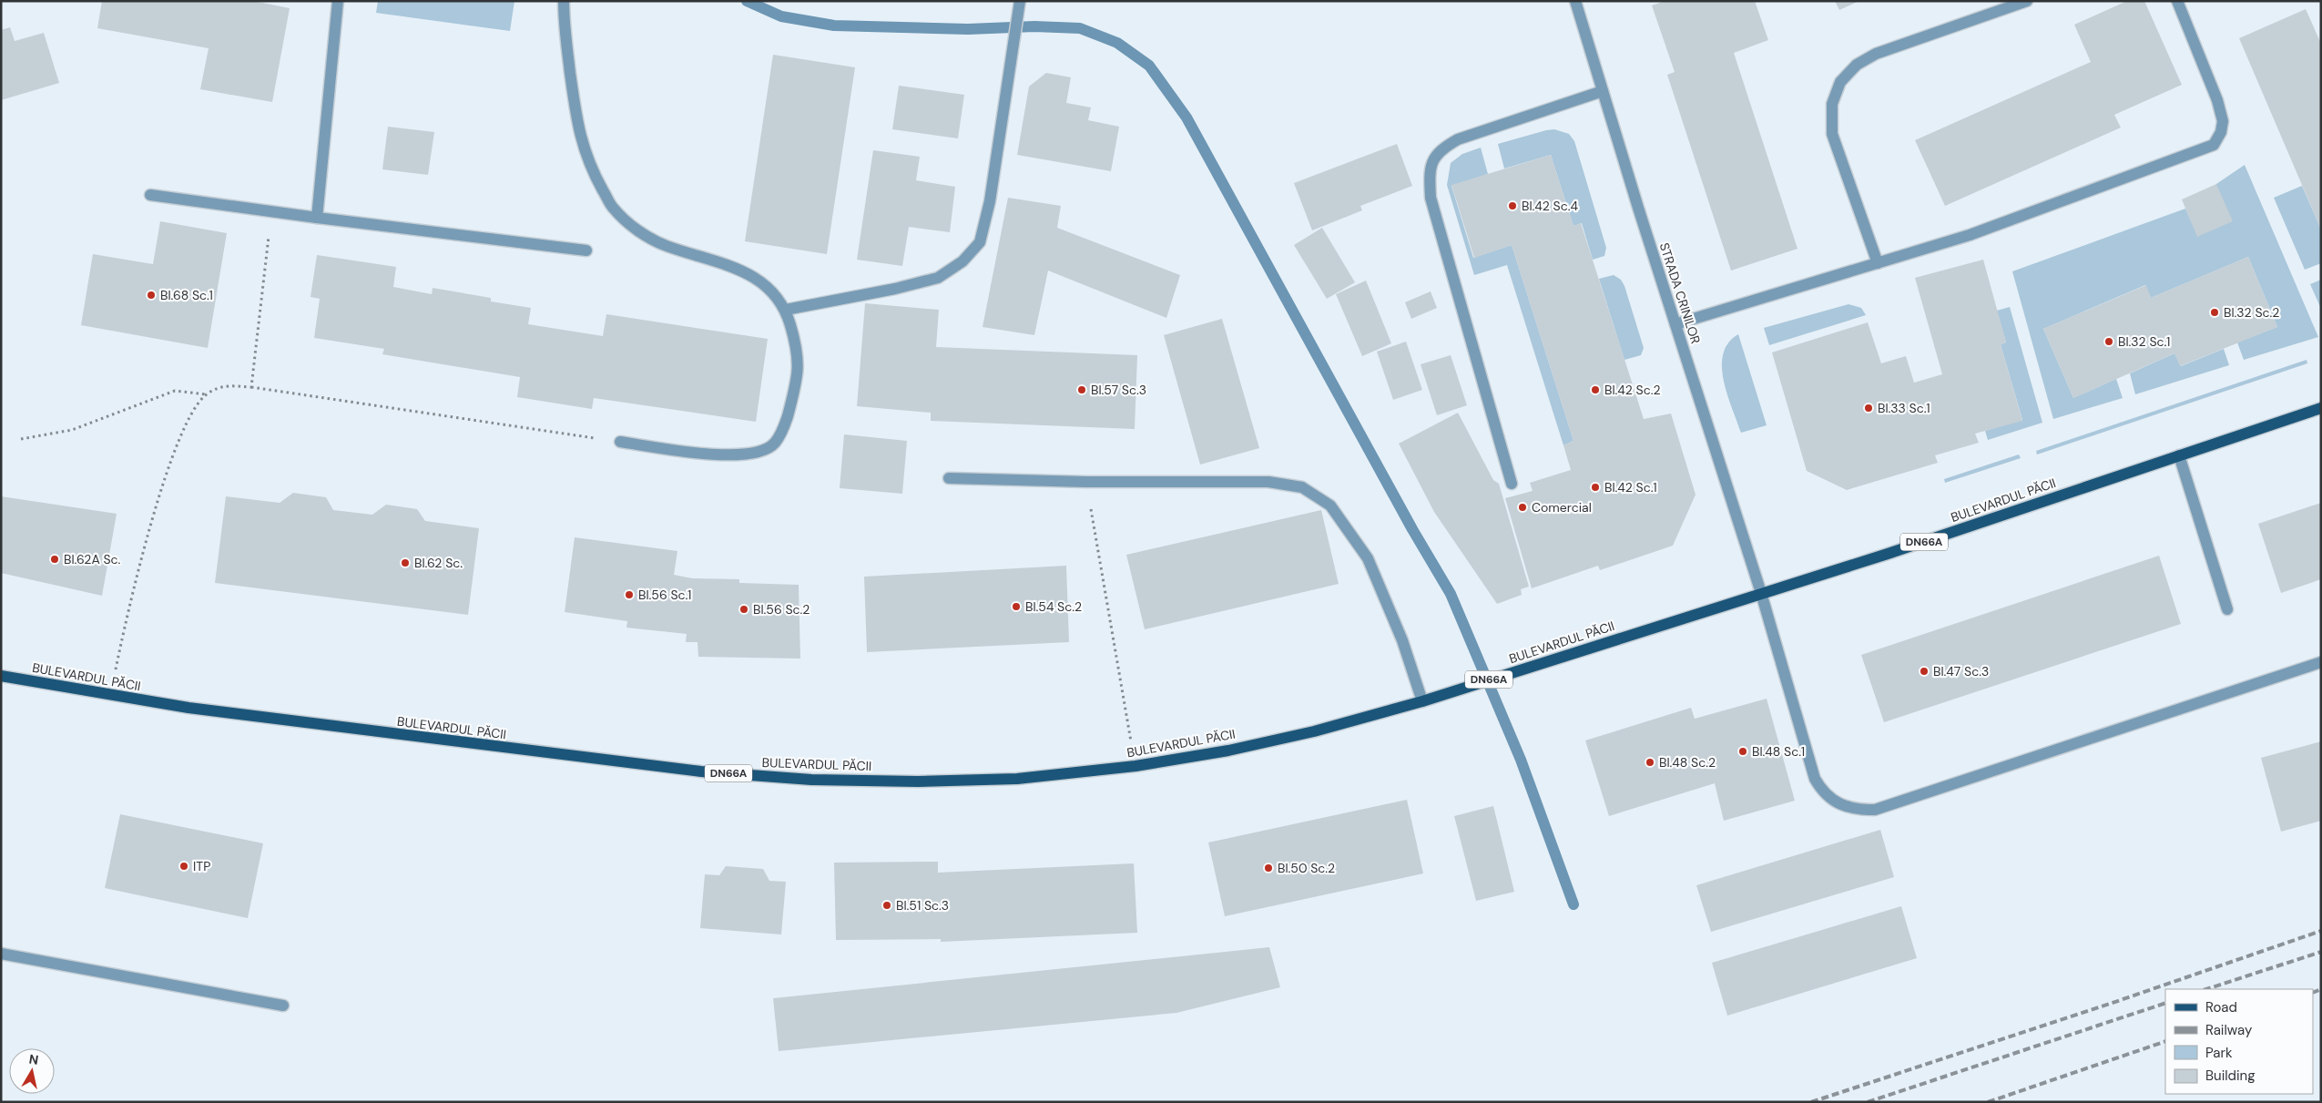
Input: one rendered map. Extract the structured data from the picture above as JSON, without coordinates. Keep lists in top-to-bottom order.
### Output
{
  "streets": {
    "main road": ["BULEVARDUL PĂCII", "DN66A"],
    "street": ["STRADA CRINILOR"]
  },
  "crossings": [
    ["STRADA CRINILOR", "BULEVARDUL PĂCII"]
  ],
  "places": [
    "Bl.42 Sc.4",
    "Bl.68 Sc.1",
    "Bl.32 Sc.2",
    "Bl.32 Sc.1",
    "Bl.57 Sc.3",
    "Bl.42 Sc.2",
    "Bl.33 Sc.1",
    "Bl.42 Sc.1",
    "Comercial",
    "Bl.62A Sc.",
    "Bl.62 Sc.",
    "Bl.56 Sc.1",
    "Bl.54 Sc.2",
    "Bl.56 Sc.2",
    "Bl.47 Sc.3",
    "Bl.48 Sc.1",
    "Bl.48 Sc.2",
    "ITP",
    "Bl.50 Sc.2",
    "Bl.51 Sc.3"
  ],
  "legend": [
    "Road",
    "Railway",
    "Park",
    "Building"
  ],
  "north": "top"
}
